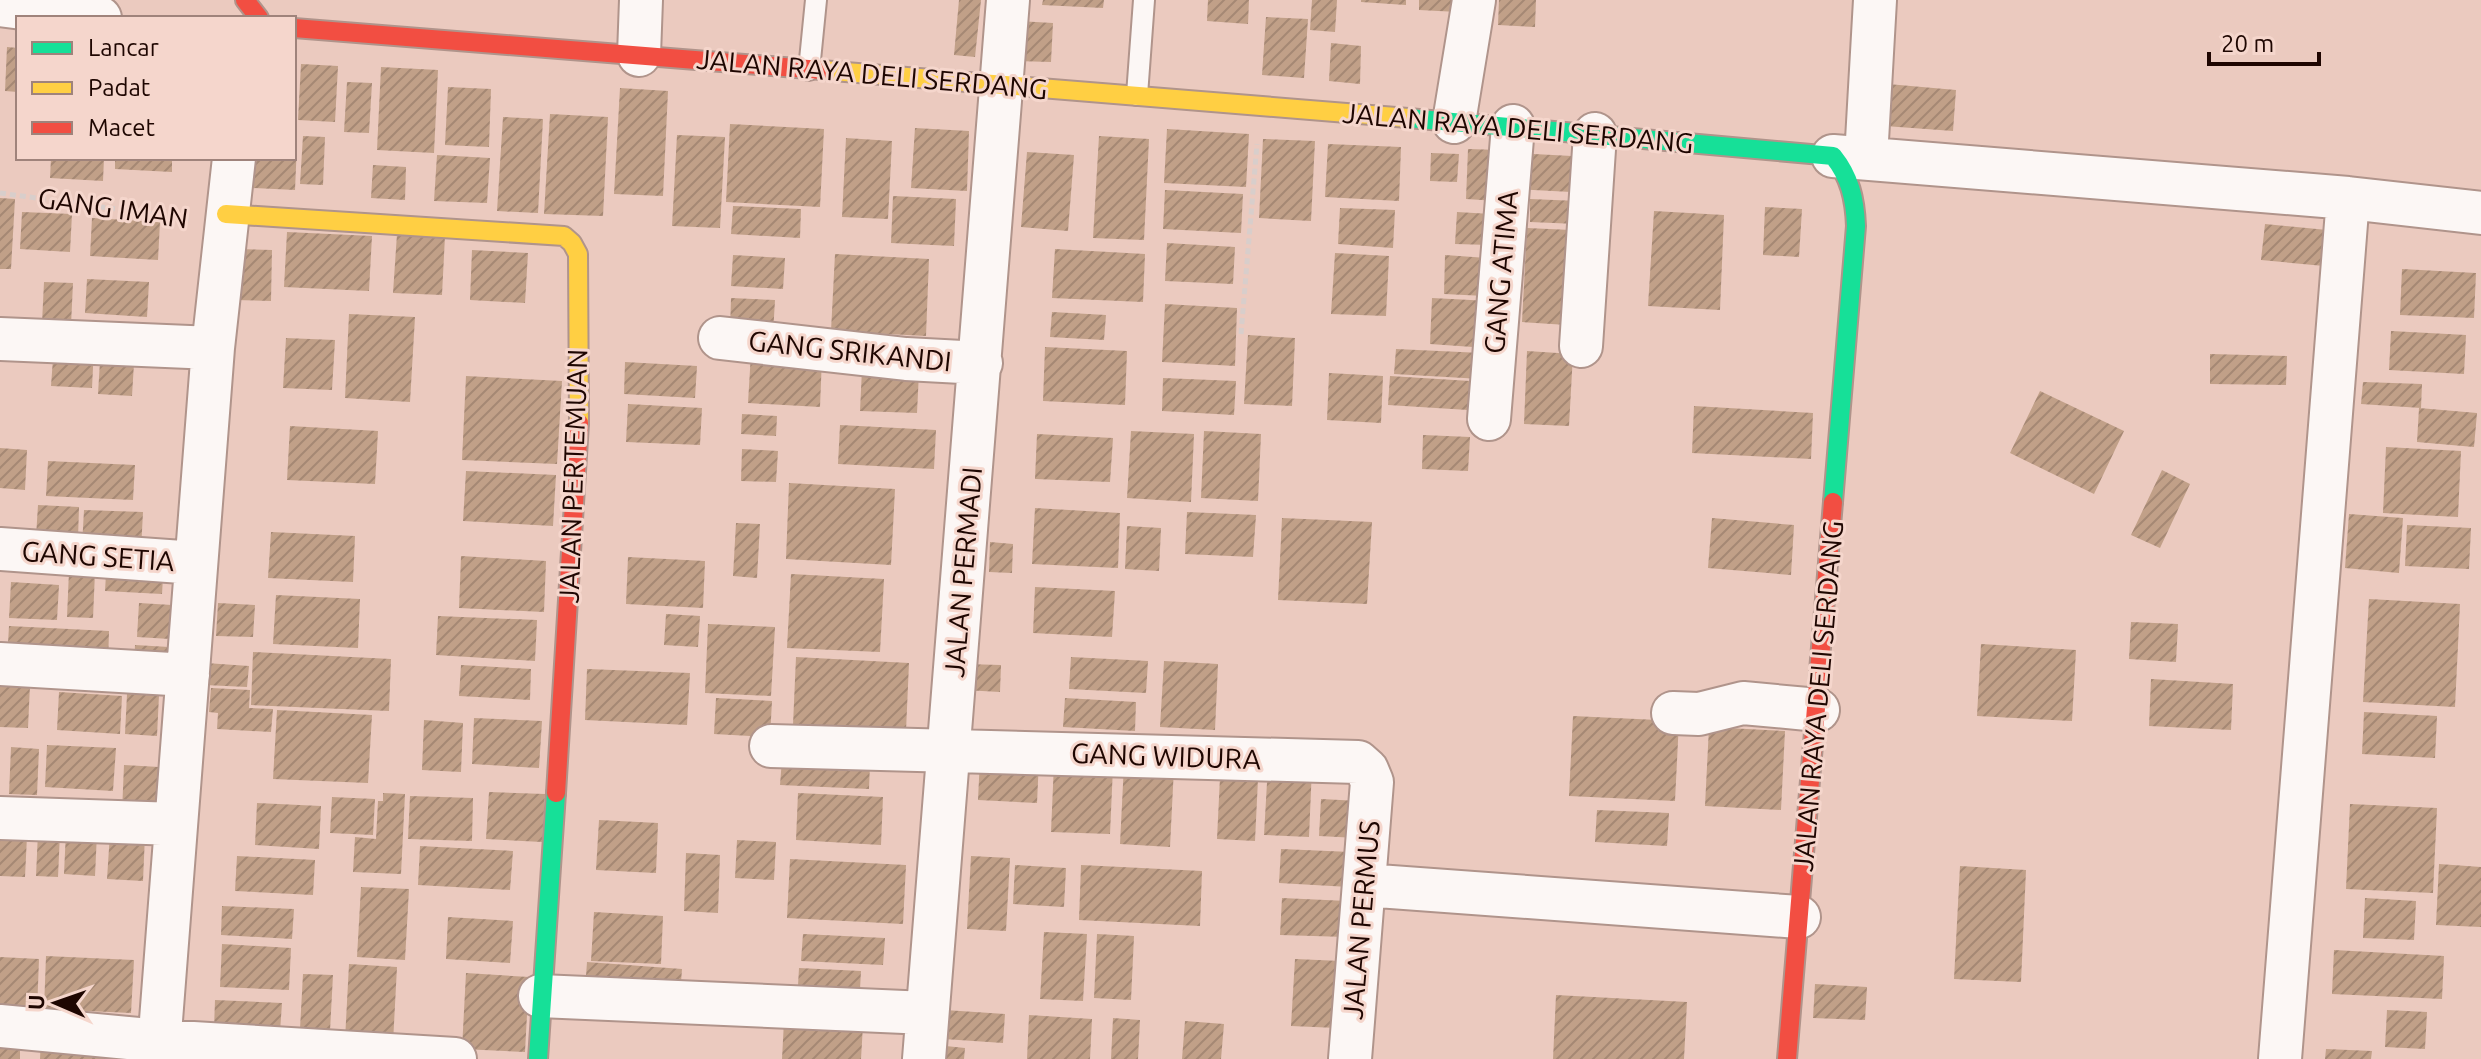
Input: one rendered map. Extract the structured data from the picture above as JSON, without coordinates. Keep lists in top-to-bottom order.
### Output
{
  "streets": {
    "main road": ["JALAN RAYA DELI SERDANG", "JALAN PERTEMUAN"],
    "street": [
      "GANG ATIMA",
      "GANG SRIKANDI",
      "GANG SETIA",
      "JALAN PERMADI",
      "GANG WIDURA",
      "JALAN PERMUS"
    ],
    "path": ["GANG IMAN"]
  },
  "crossings": [
    ["JALAN RAYA DELI SERDANG", "GANG ATIMA"],
    ["JALAN RAYA DELI SERDANG", "JALAN PERMADI"],
    ["GANG IMAN", "JALAN PERTEMUAN"],
    ["GANG SRIKANDI", "JALAN PERMADI"],
    ["JALAN PERMADI", "GANG WIDURA"],
    ["GANG WIDURA", "JALAN PERMUS"]
  ],
  "legend": ["Lancar", "Padat", "Macet"],
  "scale_bar": "20 m",
  "north": "left"
}
